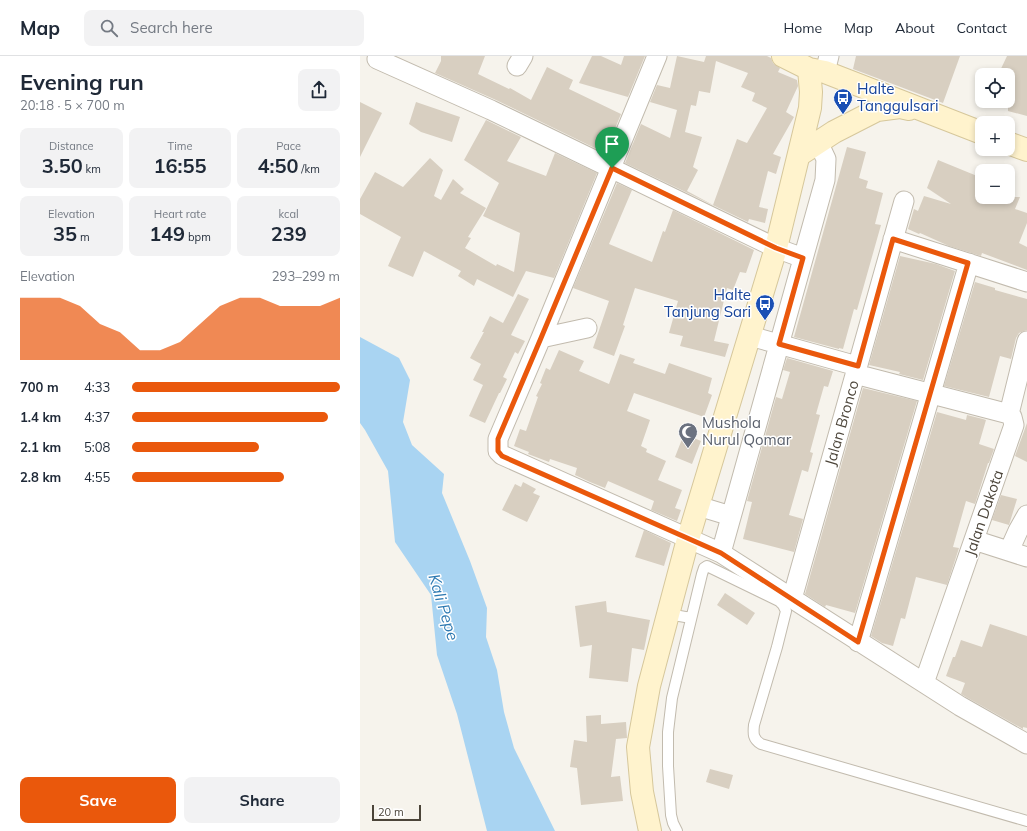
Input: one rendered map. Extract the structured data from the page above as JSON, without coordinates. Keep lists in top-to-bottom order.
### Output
{
  "streets": {
    "street": ["Jalan Bronco", "Jalan Dakota"]
  },
  "water": ["Kali Pepe"],
  "places": {
    "bus stop": ["Halte Tanggulsari", "Halte Tanjung Sari"],
    "mosque": ["Mushola Nurul Qomar"]
  },
  "scale_bar": "20 m",
  "page": {
    "header": "Map",
    "search": "Search here",
    "nav": [
      "Home",
      "Map",
      "About",
      "Contact"
    ],
    "heading": ["Evening run", "20:18 · 5 × 700 m"],
    "map_buttons": ["+", "−"],
    "stats": [
      ["Distance", "3.50 km"],
      ["Time", "16:55"],
      ["Pace", "4:50 /km"],
      ["Elevation", "35 m"],
      ["Heart rate", "149 bpm"],
      ["kcal", "239"]
    ],
    "chart": ["Elevation", "293–299 m"],
    "list": [
      {
        "name": "700 m",
        "note": "4:33"
      },
      {
        "name": "1.4 km",
        "note": "4:37"
      },
      {
        "name": "2.1 km",
        "note": "5:08"
      },
      {
        "name": "2.8 km",
        "note": "4:55"
      }
    ],
    "buttons": ["Save", "Share"],
    "scale": "20 m"
  }
}
